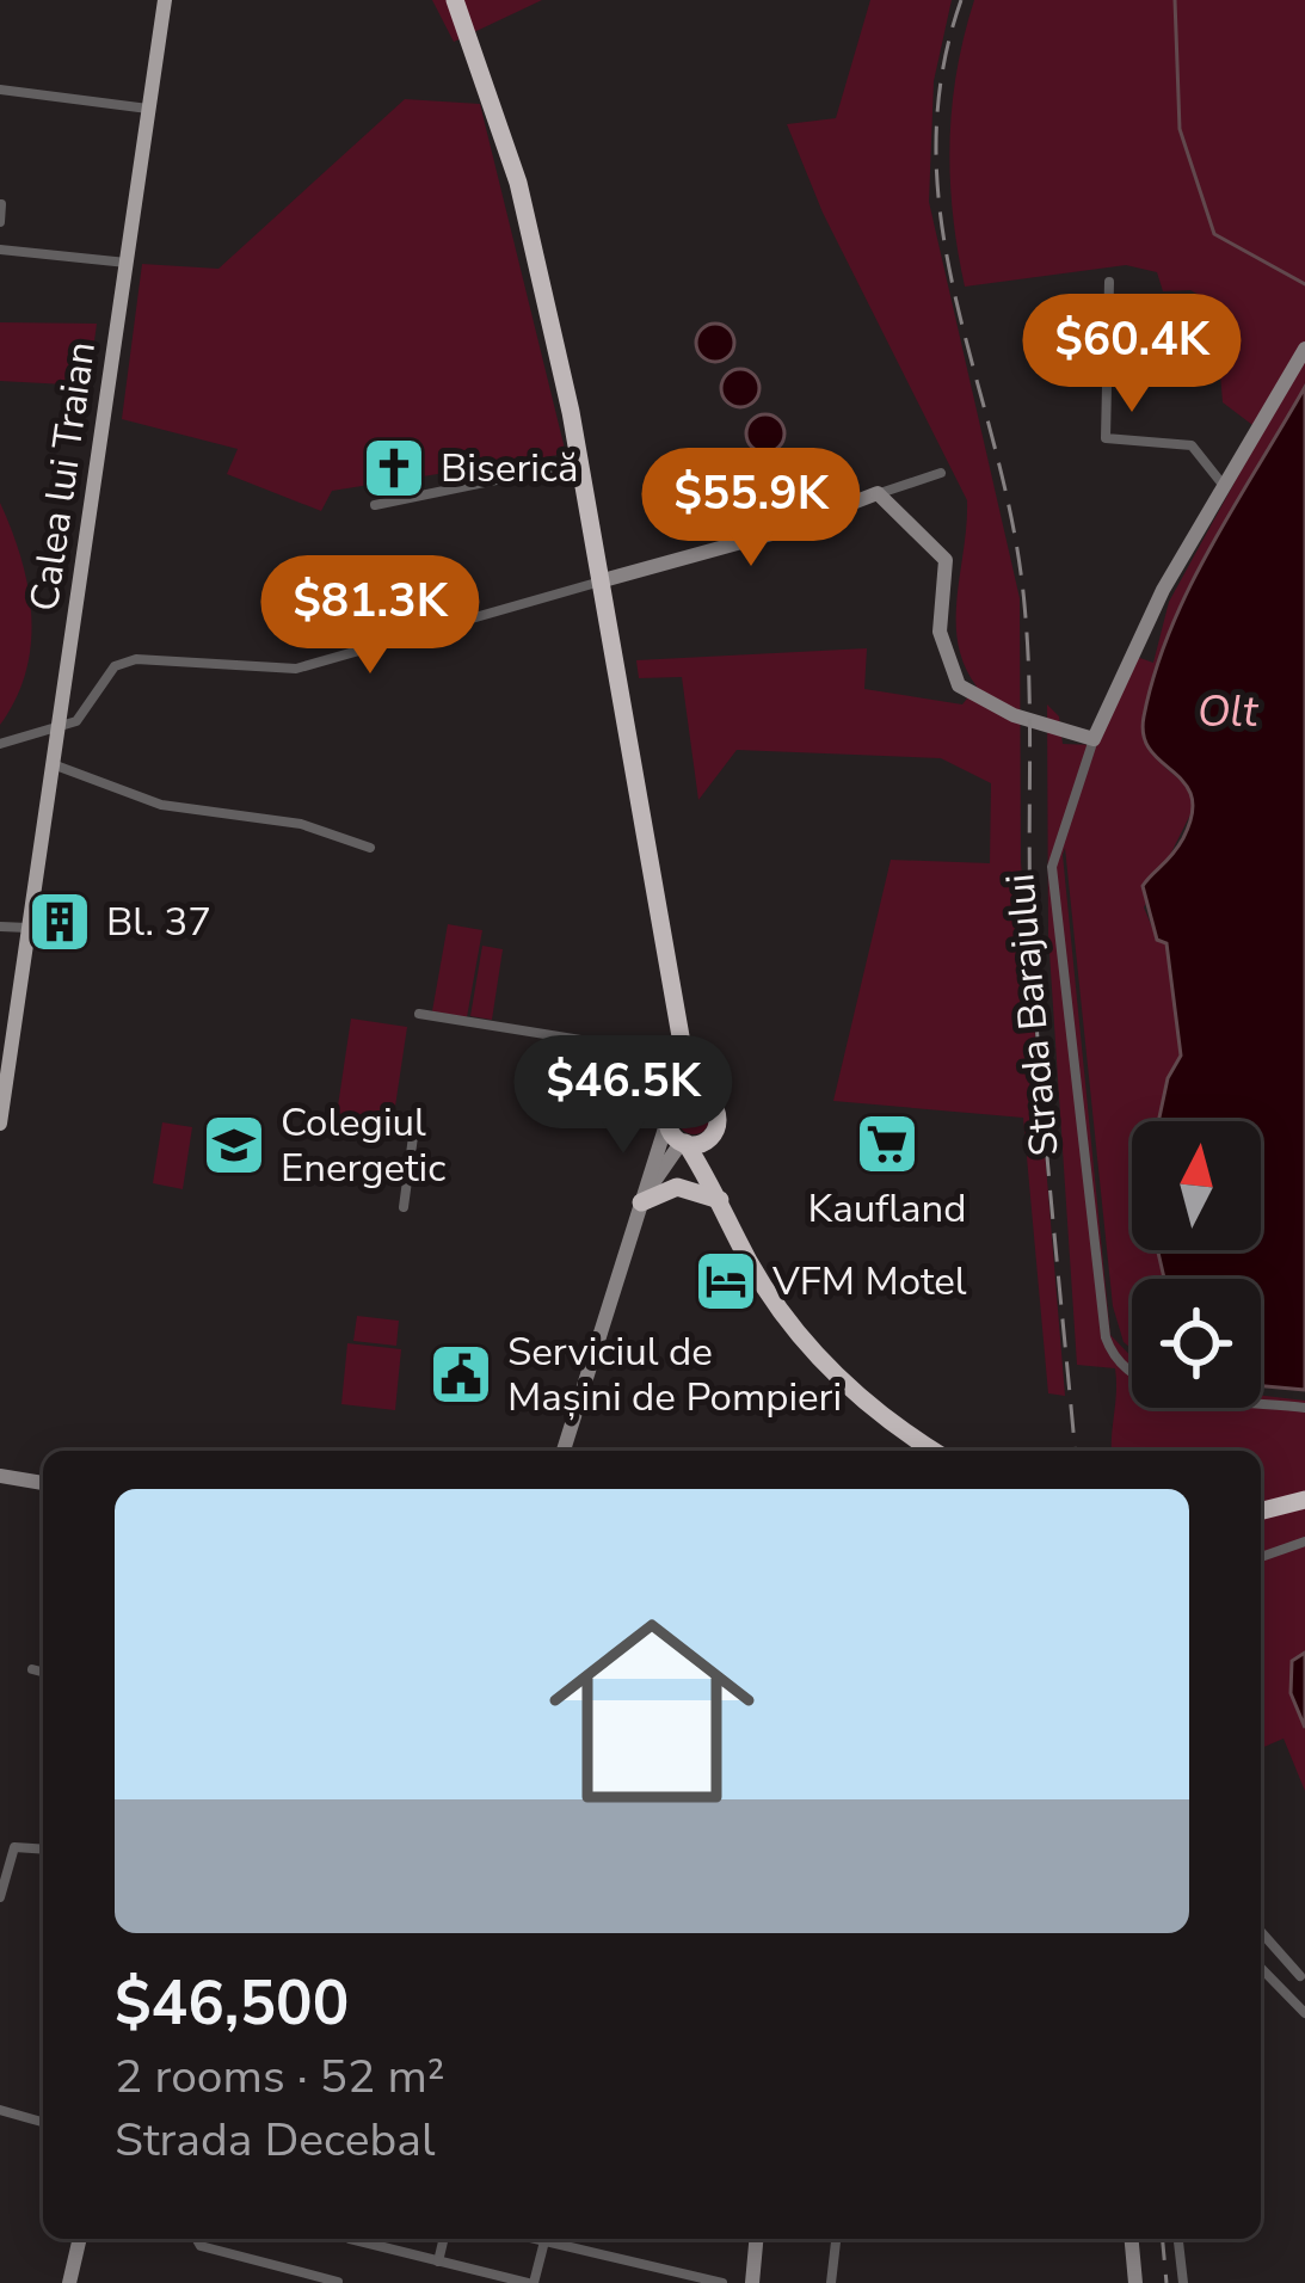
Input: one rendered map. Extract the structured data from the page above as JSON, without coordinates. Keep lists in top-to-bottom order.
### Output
{
  "streets": {
    "main road": ["Calea lui Traian"],
    "street": ["Strada Barajului"]
  },
  "water": ["Olt"],
  "places": {
    "church": ["Biserică"],
    "building": ["Bl. 37"],
    "supermarket": ["Kaufland"],
    "school or university": ["Colegiul Energetic"],
    "hotel": ["VFM Motel"],
    "public building": ["Serviciul de Mașini de Pompieri"]
  },
  "north": "top",
  "page": {
    "price": [
      "$60.4K",
      "$55.9K",
      "$81.3K",
      "$46.5K"
    ],
    "list": [
      {
        "name": "$46,500",
        "note": "2 rooms · 52 m² · Strada Decebal"
      }
    ]
  }
}
